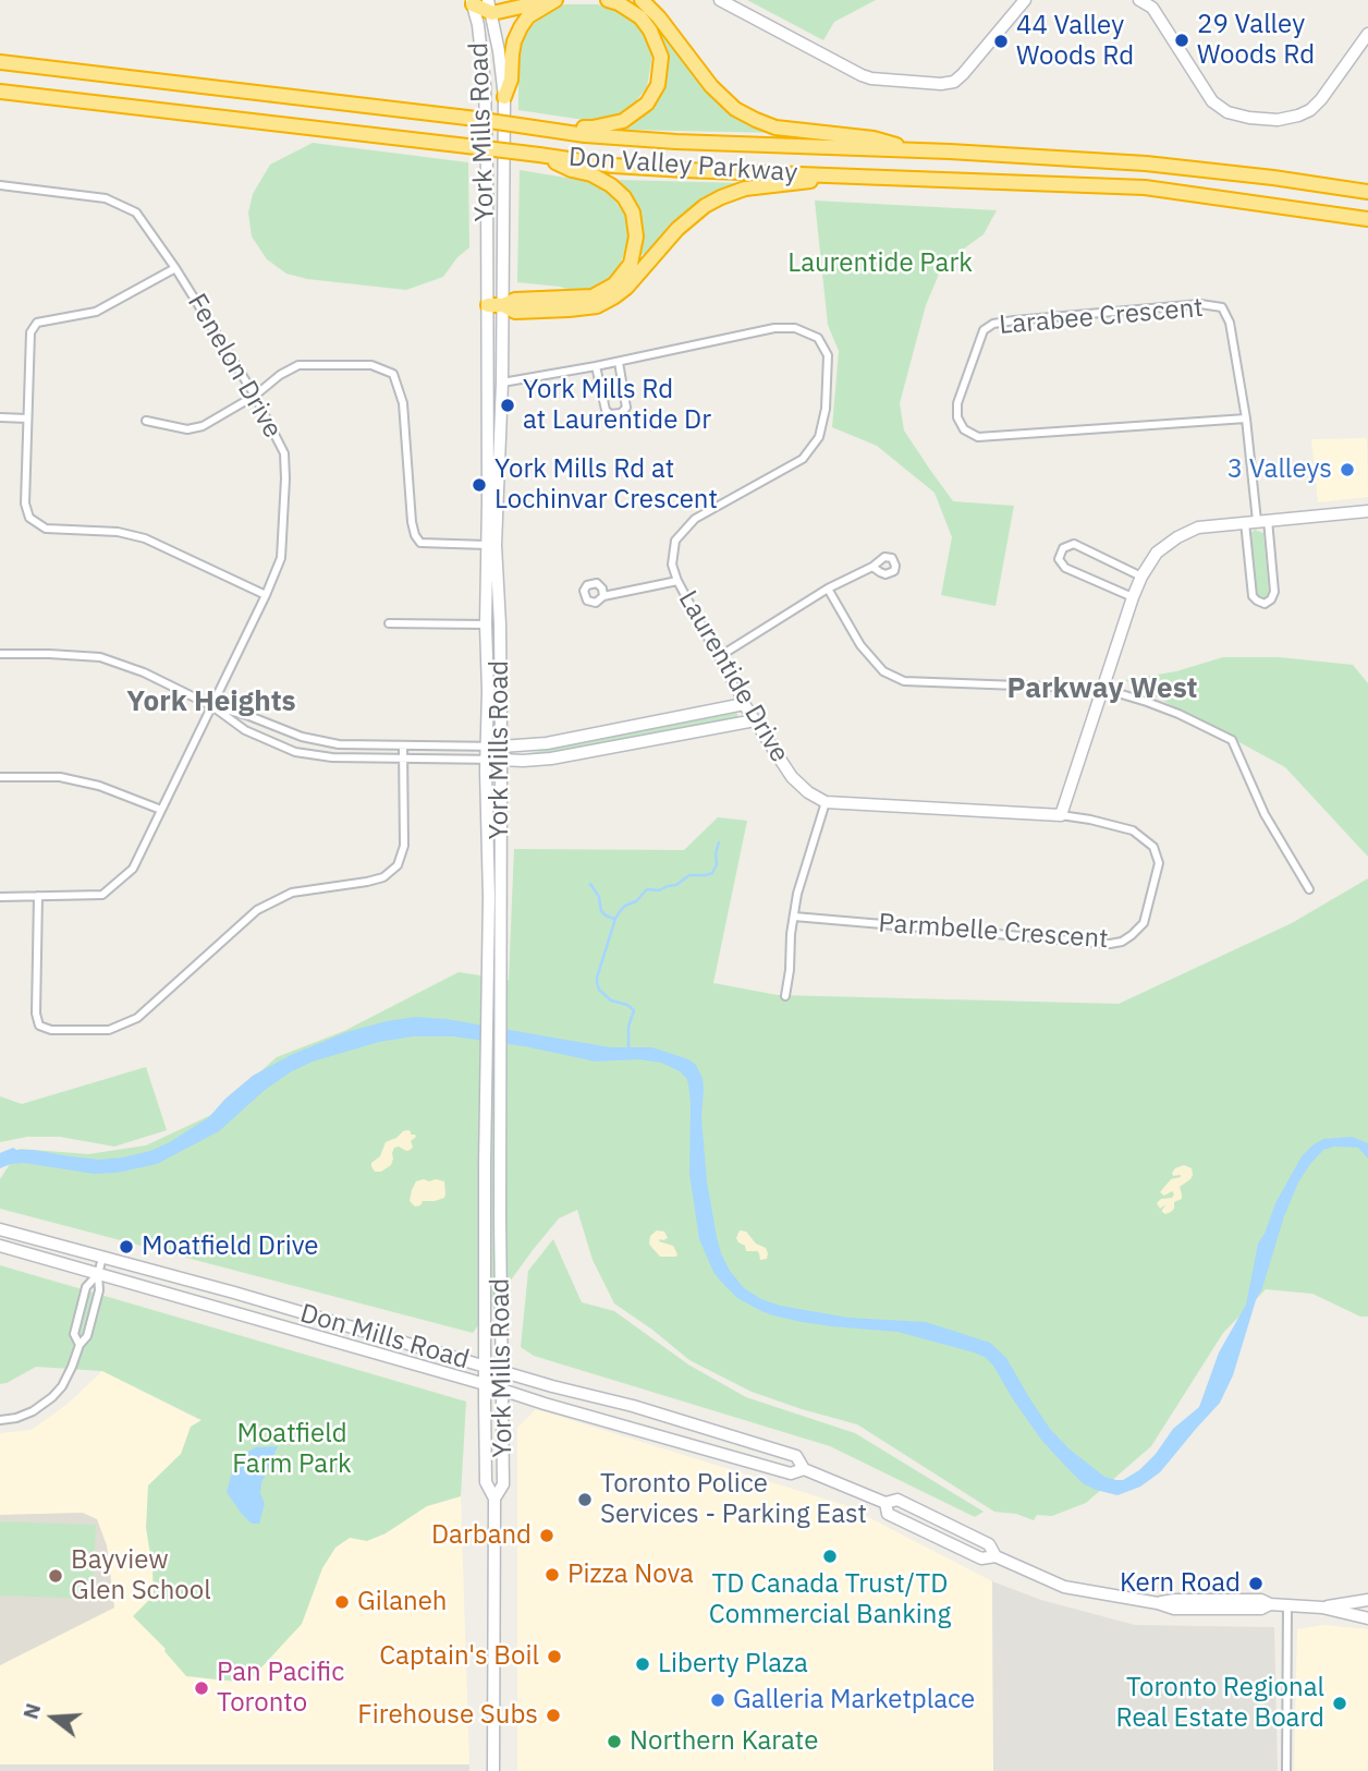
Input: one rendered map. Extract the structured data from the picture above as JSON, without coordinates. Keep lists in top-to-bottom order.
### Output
{
  "streets": {
    "highway": ["Don Valley Parkway"],
    "main road": ["York Mills Road", "Laurentide Drive", "Don Mills Road"],
    "street": ["Larabee Crescent", "Fenelon Drive", "Parmbelle Crescent"]
  },
  "crossings": [
    ["York Mills Road", "Laurentide Drive"],
    ["York Mills Road", "Don Mills Road"]
  ],
  "districts": ["Parkway West", "York Heights"],
  "parks": ["Laurentide Park", "Moatfield Farm Park"],
  "places": [
    "29 Valley Woods Rd",
    "44 Valley Woods Rd",
    "York Mills Rd at Laurentide Dr",
    "3 Valleys",
    "York Mills Rd at Lochinvar Crescent",
    "Moatfield Drive",
    "Toronto Police Services - Parking East",
    "Darband",
    "TD Canada Trust/TD Commercial Banking",
    "Pizza Nova",
    "Bayview Glen School",
    "Kern Road",
    "Gilaneh",
    "Captain's Boil",
    "Liberty Plaza",
    "Pan Pacific Toronto",
    "Galleria Marketplace",
    "Toronto Regional Real Estate Board",
    "Firehouse Subs",
    "Northern Karate"
  ],
  "north": "left"
}
